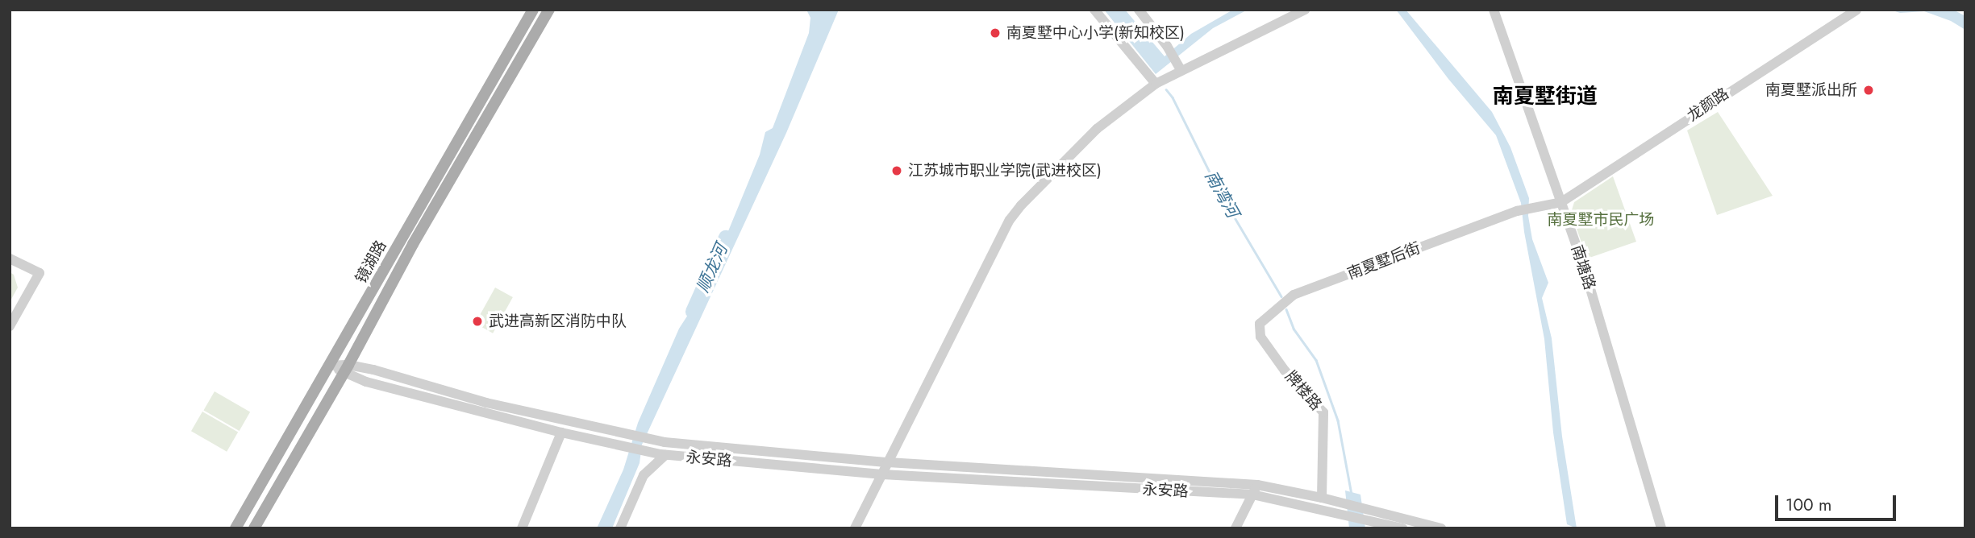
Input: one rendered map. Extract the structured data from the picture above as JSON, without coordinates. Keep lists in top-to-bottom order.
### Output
{
  "streets": {
    "main road": ["镜湖路"],
    "street": [
      "龙颜路",
      "南夏墅后街",
      "南塘路",
      "牌楼路",
      "永安路"
    ]
  },
  "crossings": [
    ["龙颜路", "南夏墅后街"],
    ["龙颜路", "南塘路"],
    ["南夏墅后街", "南塘路"],
    ["南夏墅后街", "牌楼路"],
    ["镜湖路", "永安路"],
    ["牌楼路", "永安路"]
  ],
  "districts": ["南夏墅街道"],
  "water": ["南湾河", "顺龙河"],
  "parks": ["南夏墅市民广场"],
  "places": [
    "南夏墅中心小学(新知校区)",
    "南夏墅派出所",
    "江苏城市职业学院(武进校区)",
    "武进高新区消防中队"
  ],
  "scale_bar": "100 m"
}
